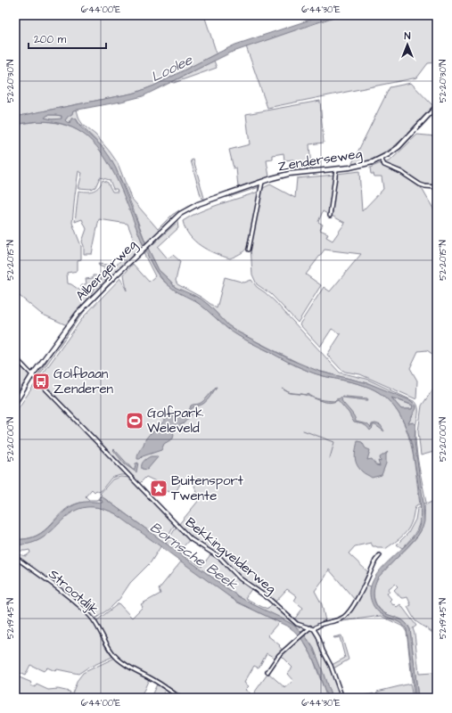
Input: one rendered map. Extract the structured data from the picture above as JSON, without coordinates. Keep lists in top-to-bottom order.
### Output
{
  "streets": {
    "main road": ["Zenderseweg", "Albergerweg"],
    "street": ["Bekkingvelderweg", "Strootdijk"]
  },
  "crossings": [
    ["Zenderseweg", "Albergerweg"],
    ["Albergerweg", "Bekkingvelderweg"]
  ],
  "water": ["Loolee", "Bornsche Beek"],
  "places": {
    "bus stop": ["Golfbaan Zenderen"],
    "sports": ["Golfpark Weleveld"],
    "place": ["Buitensport Twente"]
  },
  "scale_bar": "200 m",
  "north": "top",
  "coordinates": [
    "6°44'00\"E",
    "6°44'30\"E",
    "52°20'30\"N",
    "52°20'15\"N",
    "52°20'00\"N",
    "52°19'45\"N"
  ]
}
